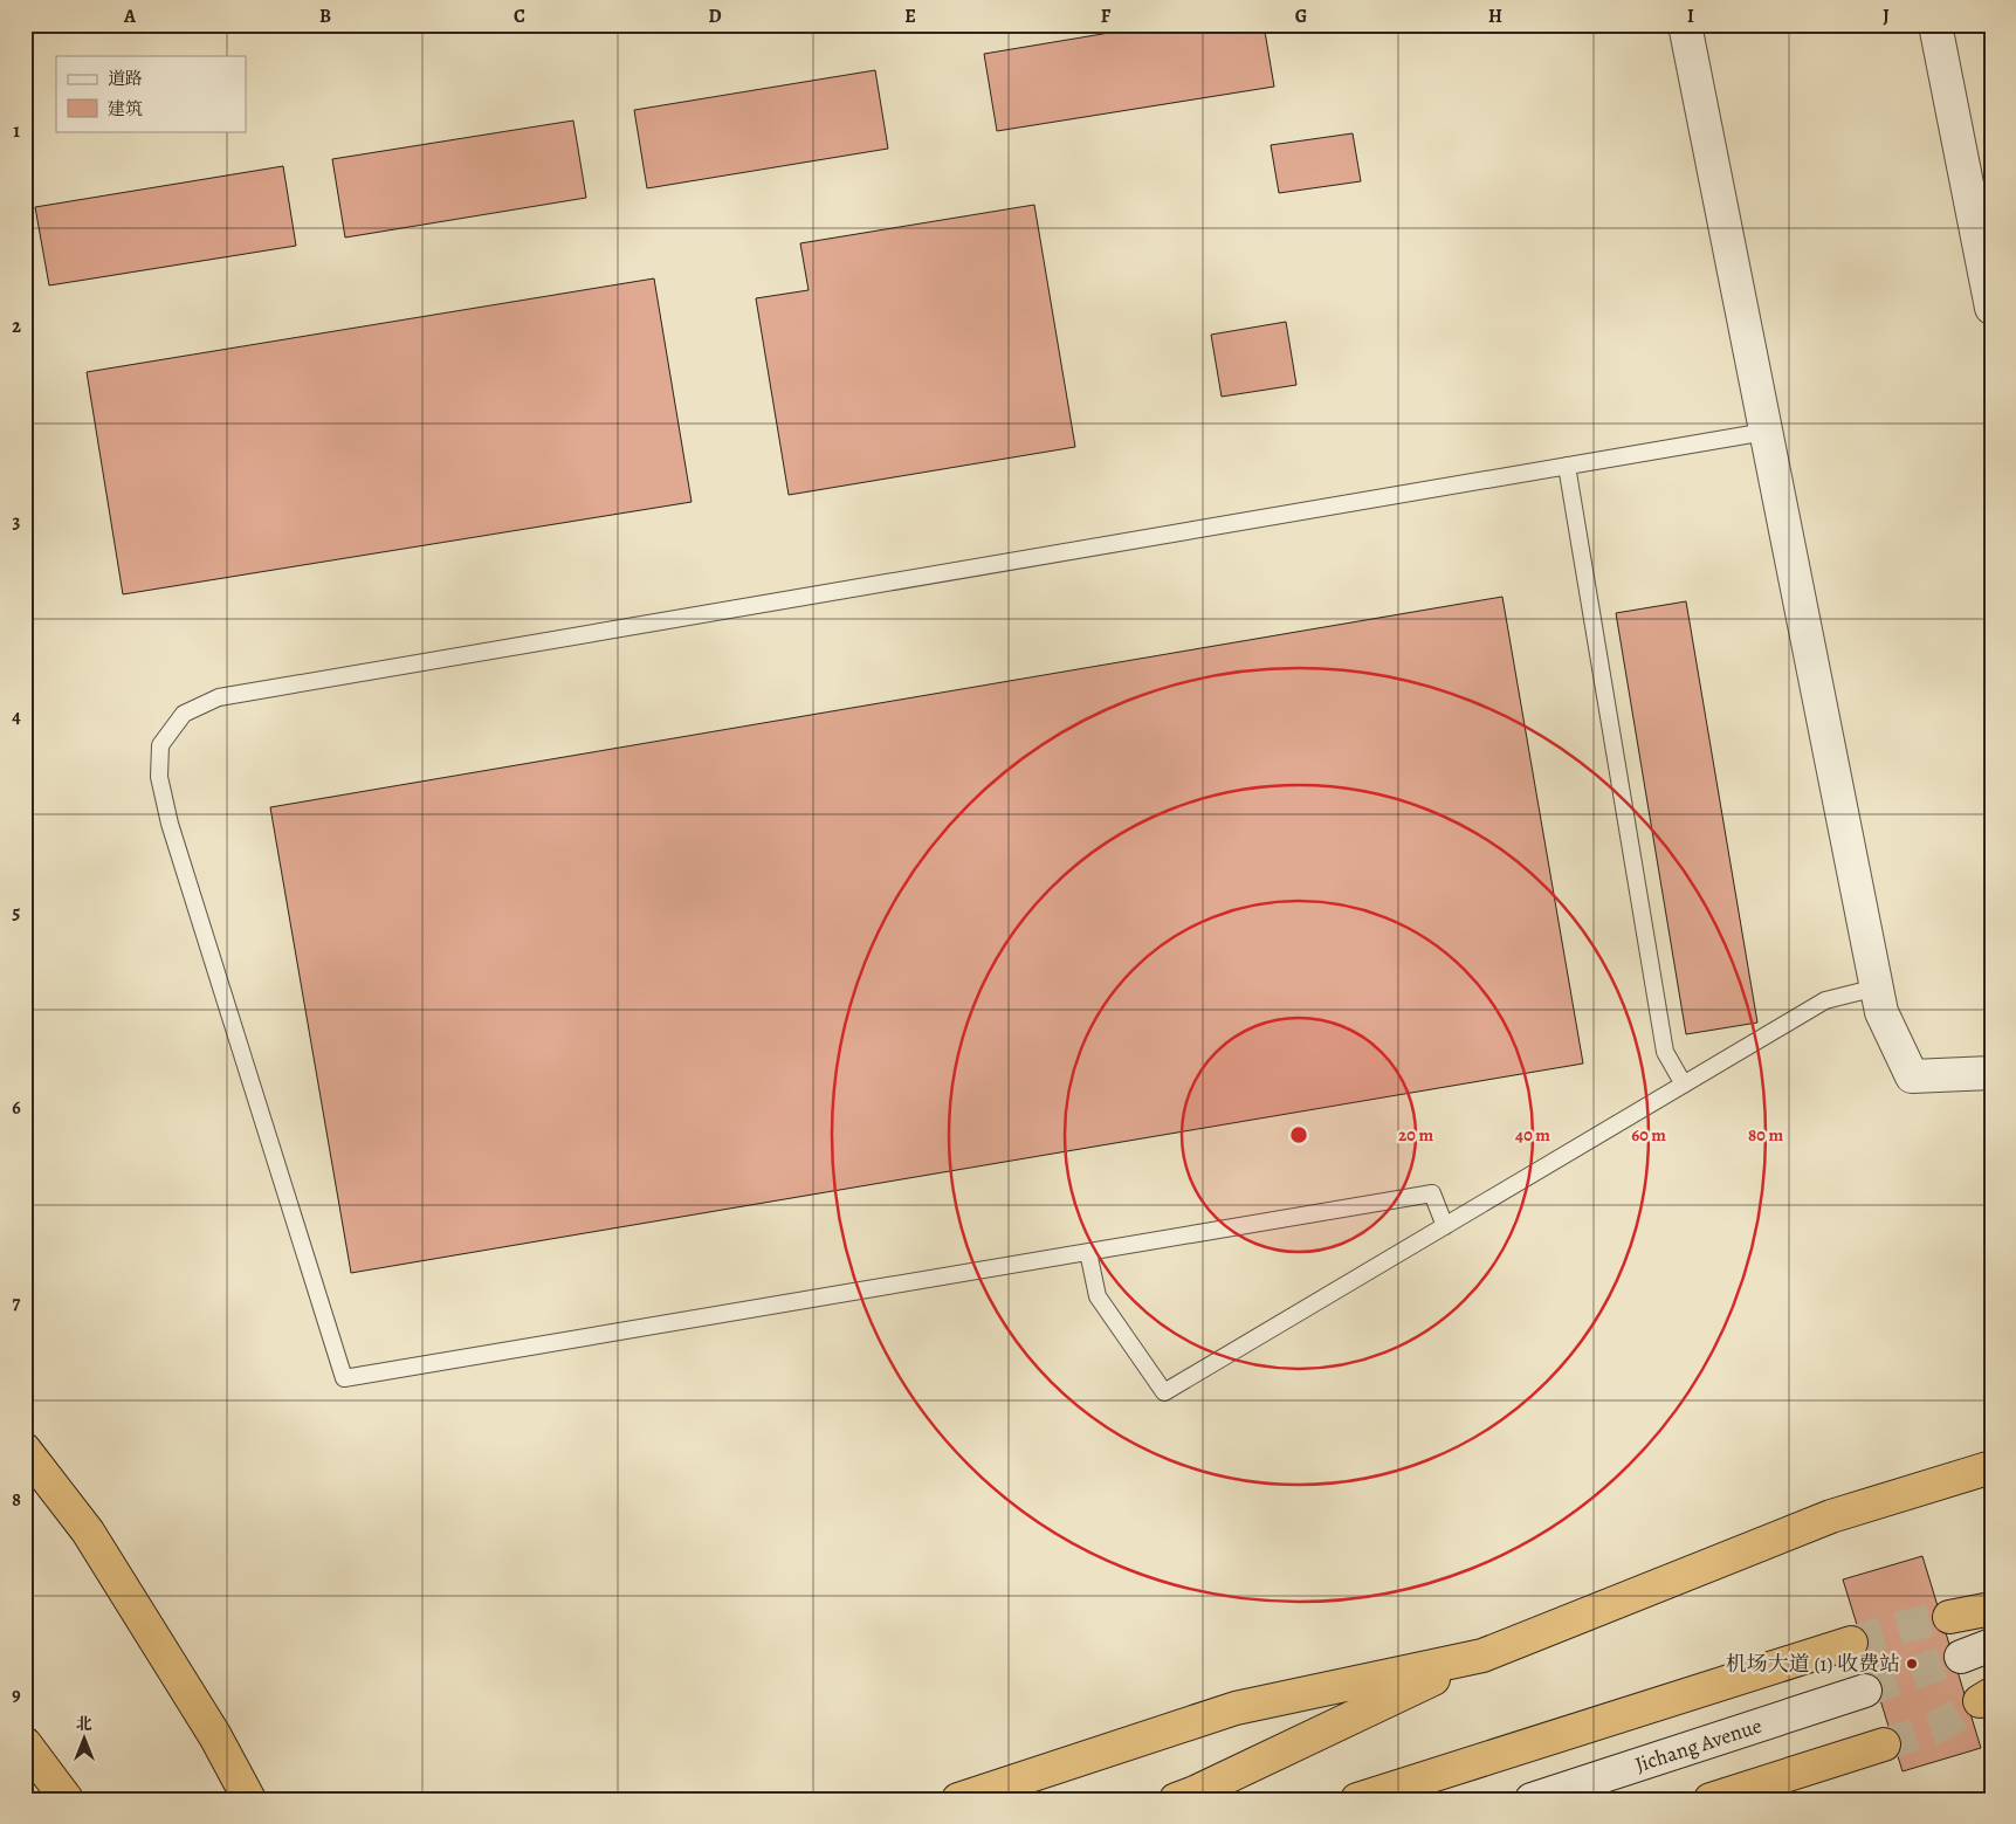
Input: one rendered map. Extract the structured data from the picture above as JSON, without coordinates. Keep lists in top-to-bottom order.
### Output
{
  "streets": {
    "street": ["Jichang Avenue"]
  },
  "places": ["机场大道 (1) 收费站"],
  "legend": ["道路", "建筑"],
  "north": "top",
  "grid": {
    "columns": [
      "A",
      "B",
      "C",
      "D",
      "E",
      "F",
      "G",
      "H",
      "I",
      "J"
    ],
    "rows": [
      "1",
      "2",
      "3",
      "4",
      "5",
      "6",
      "7",
      "8",
      "9"
    ]
  },
  "rings": [
    "20 m",
    "40 m",
    "60 m",
    "80 m"
  ]
}
